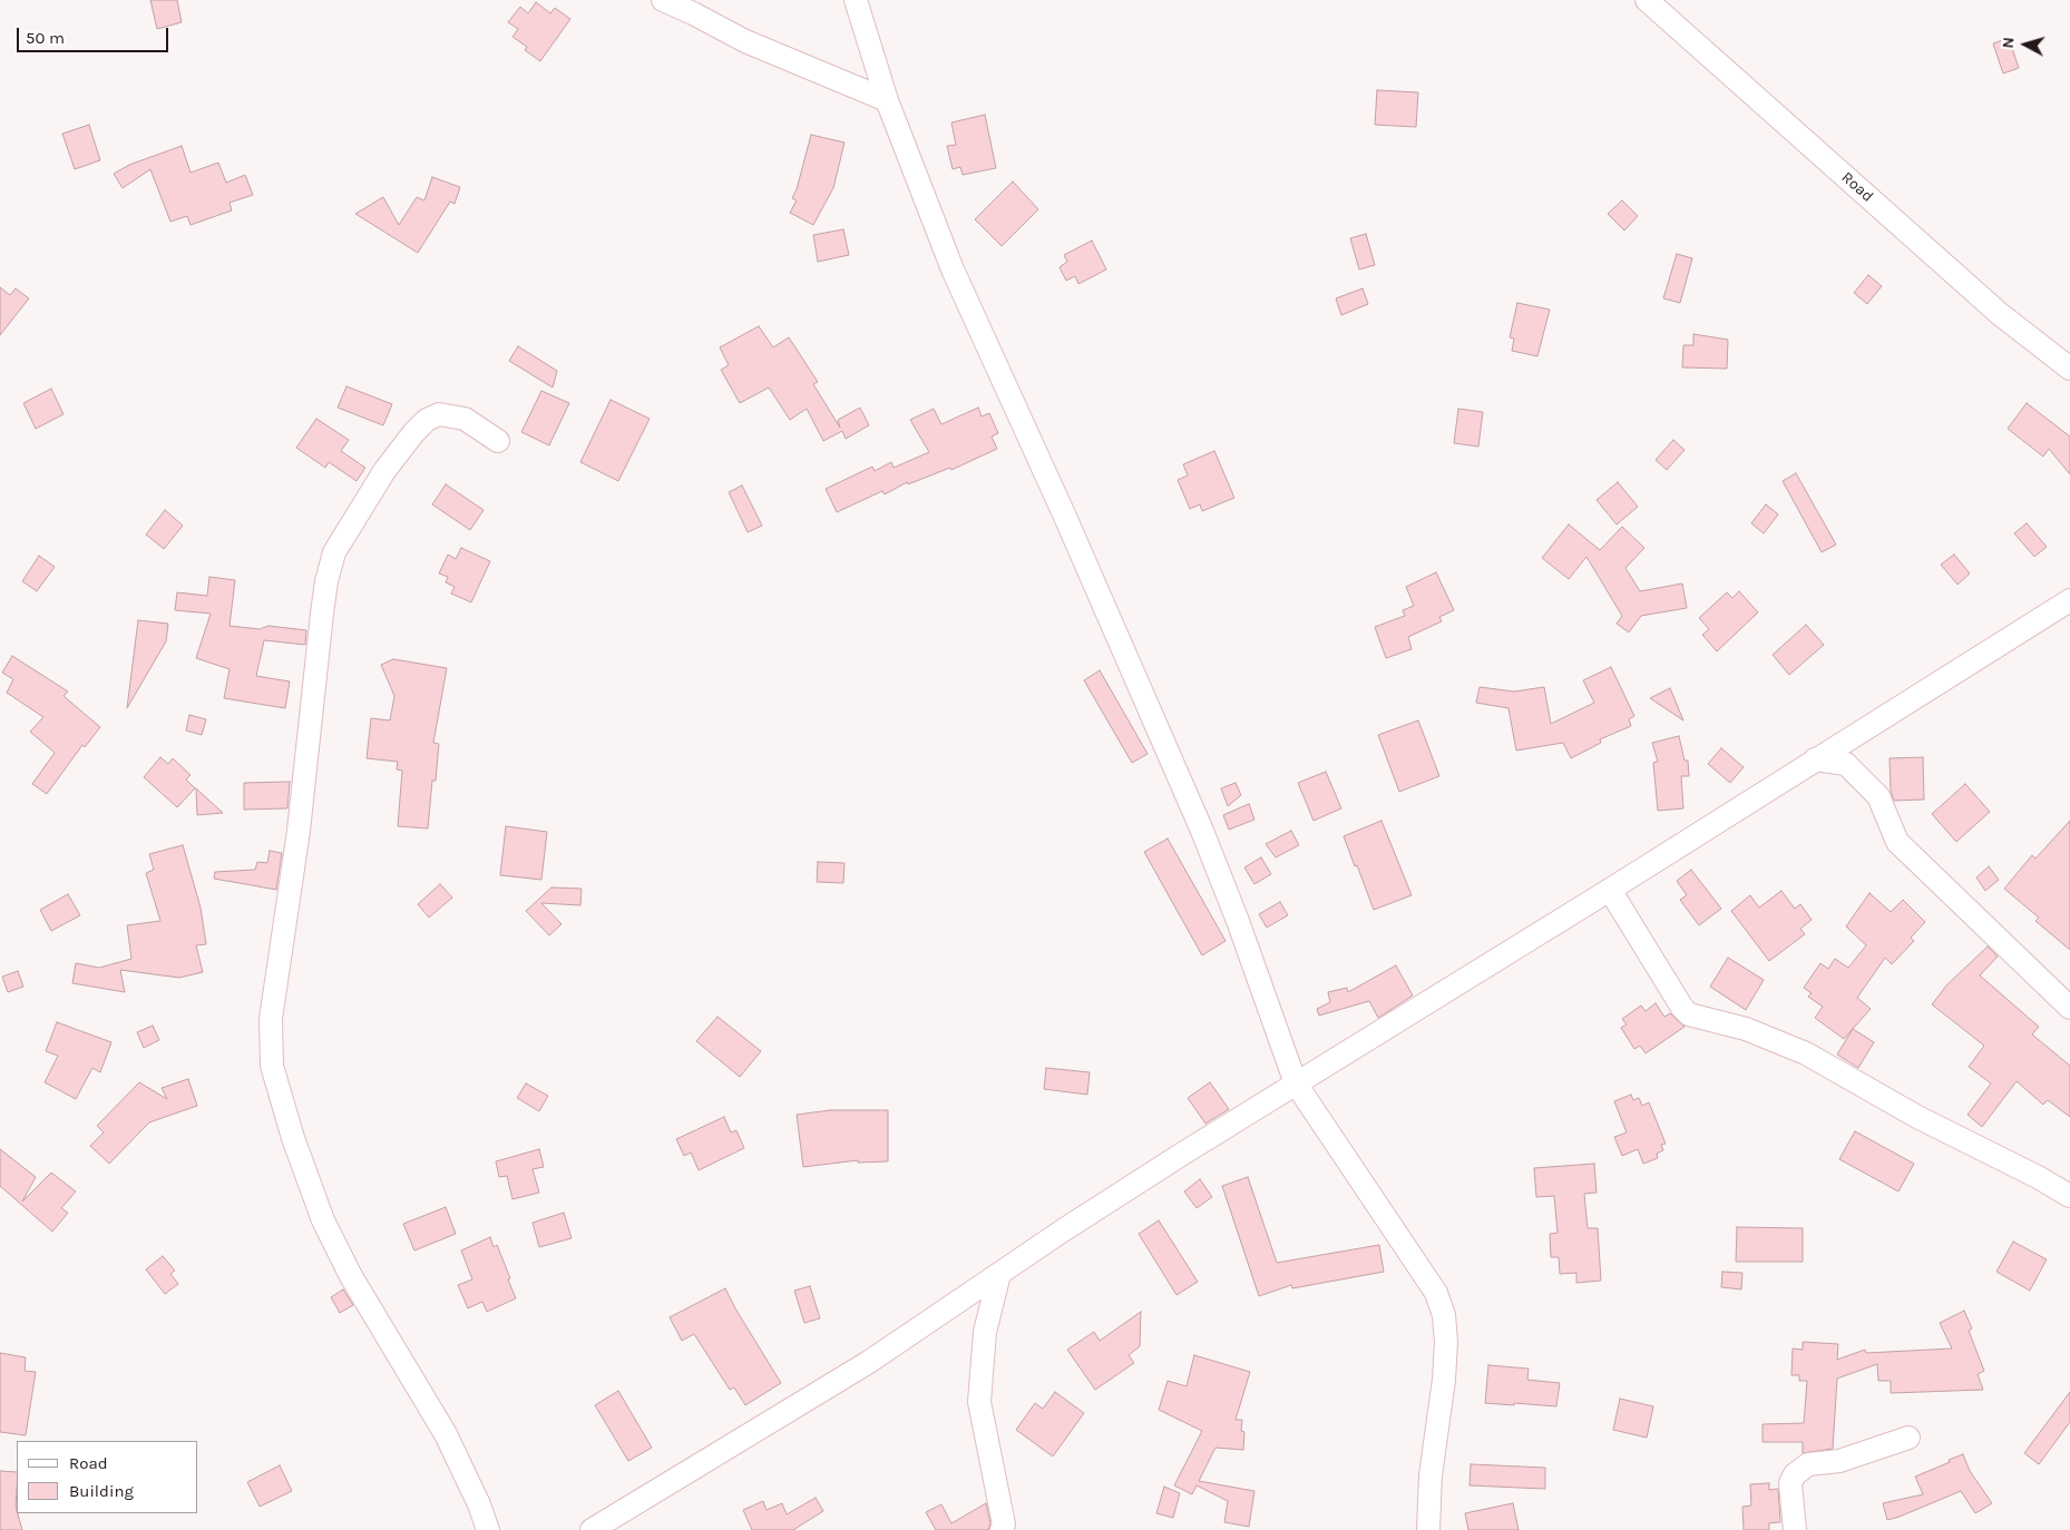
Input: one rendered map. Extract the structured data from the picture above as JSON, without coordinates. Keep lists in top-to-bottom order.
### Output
{
  "streets": {
    "street": ["Road"]
  },
  "legend": ["Road", "Building"],
  "scale_bar": "50 m",
  "north": "left"
}
